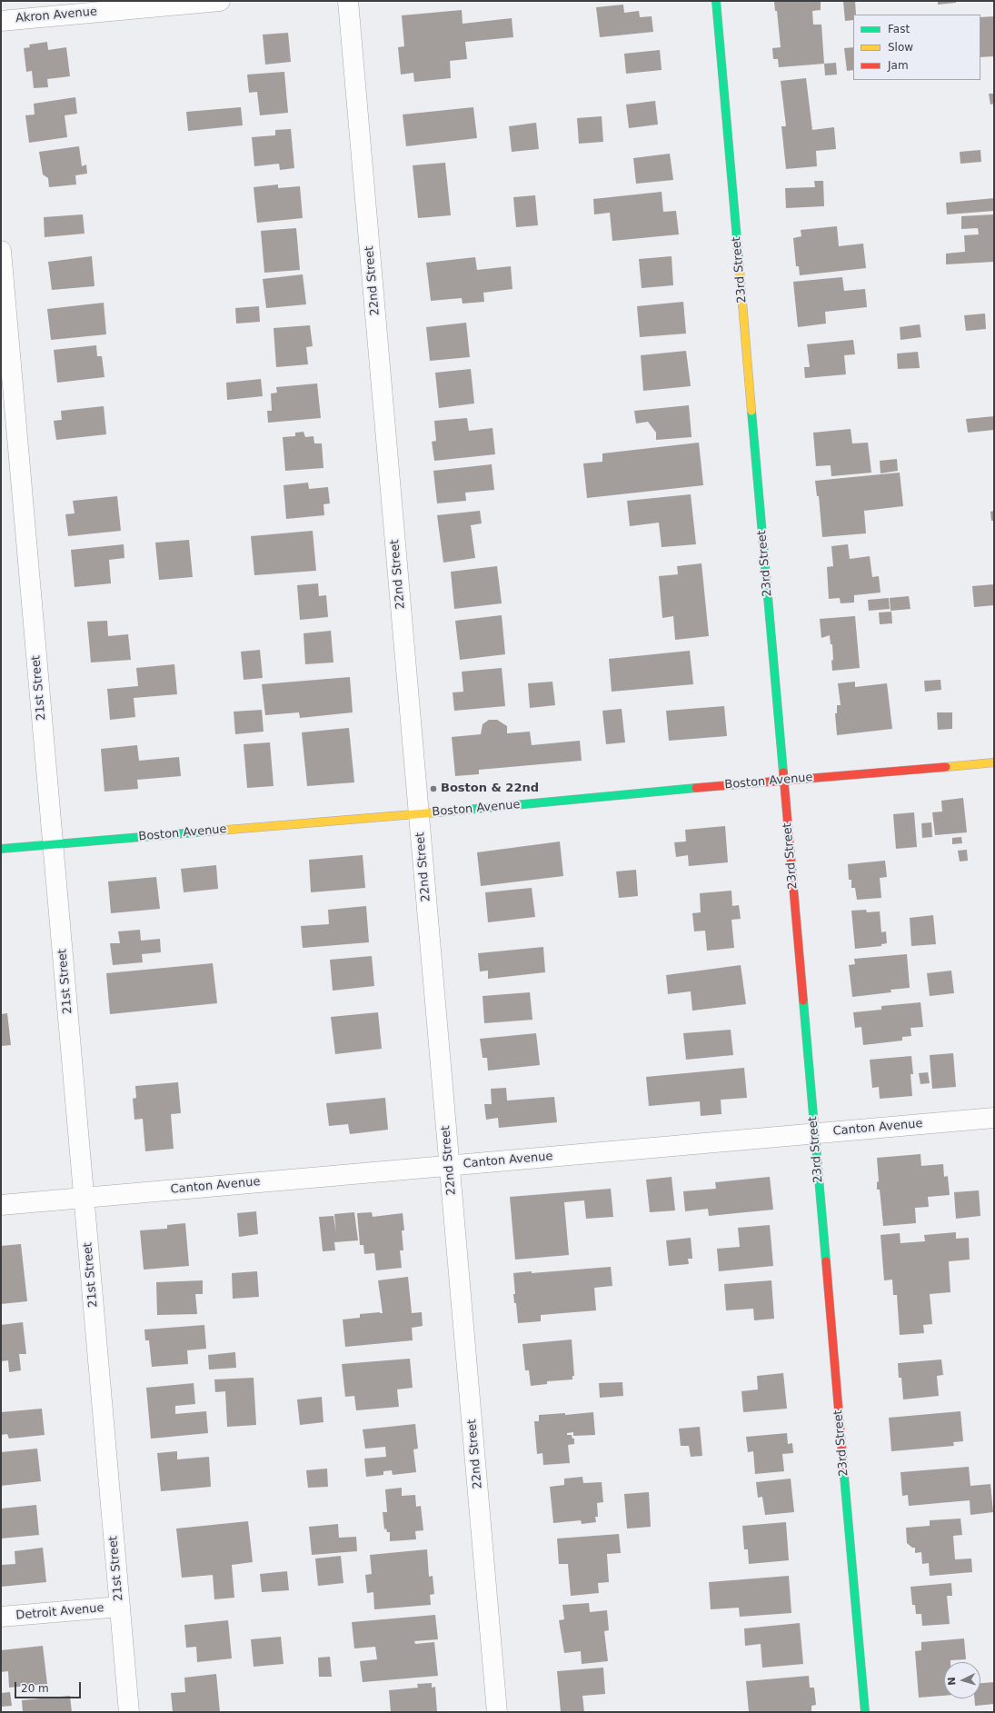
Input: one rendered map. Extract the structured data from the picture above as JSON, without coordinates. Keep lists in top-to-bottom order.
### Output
{
  "streets": {
    "street": [
      "Akron Avenue",
      "23rd Street",
      "22nd Street",
      "21st Street",
      "Boston Avenue",
      "Canton Avenue",
      "Detroit Avenue"
    ]
  },
  "crossings": [
    ["23rd Street", "Boston Avenue"],
    ["23rd Street", "Canton Avenue"],
    ["22nd Street", "Boston Avenue"],
    ["22nd Street", "Canton Avenue"],
    ["21st Street", "Boston Avenue"],
    ["21st Street", "Canton Avenue"],
    ["21st Street", "Detroit Avenue"]
  ],
  "places": ["Boston & 22nd"],
  "legend": ["Fast", "Slow", "Jam"],
  "scale_bar": "20 m",
  "north": "left"
}
